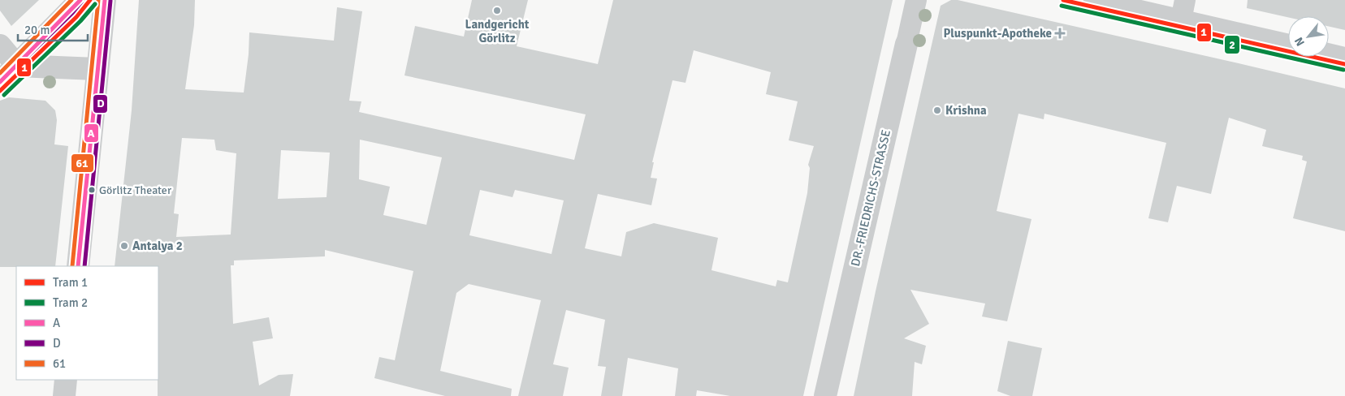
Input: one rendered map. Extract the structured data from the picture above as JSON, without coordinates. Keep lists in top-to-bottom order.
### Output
{
  "streets": {
    "street": ["DR.-FRIEDRICHS-STRASSE"]
  },
  "places": {
    "other": [
      "Landgericht Görlitz",
      "Krishna",
      "Görlitz Theater",
      "Antalya 2"
    ],
    "health": ["Pluspunkt-Apotheke"]
  },
  "lines": [
    "tram line 1",
    "transit line A",
    "transit line 61",
    "transit line D",
    "tram line 2"
  ],
  "legend": [
    "Tram 1",
    "Tram 2",
    "A",
    "D",
    "61"
  ],
  "scale_bar": "20 m",
  "north": "bottom left"
}
